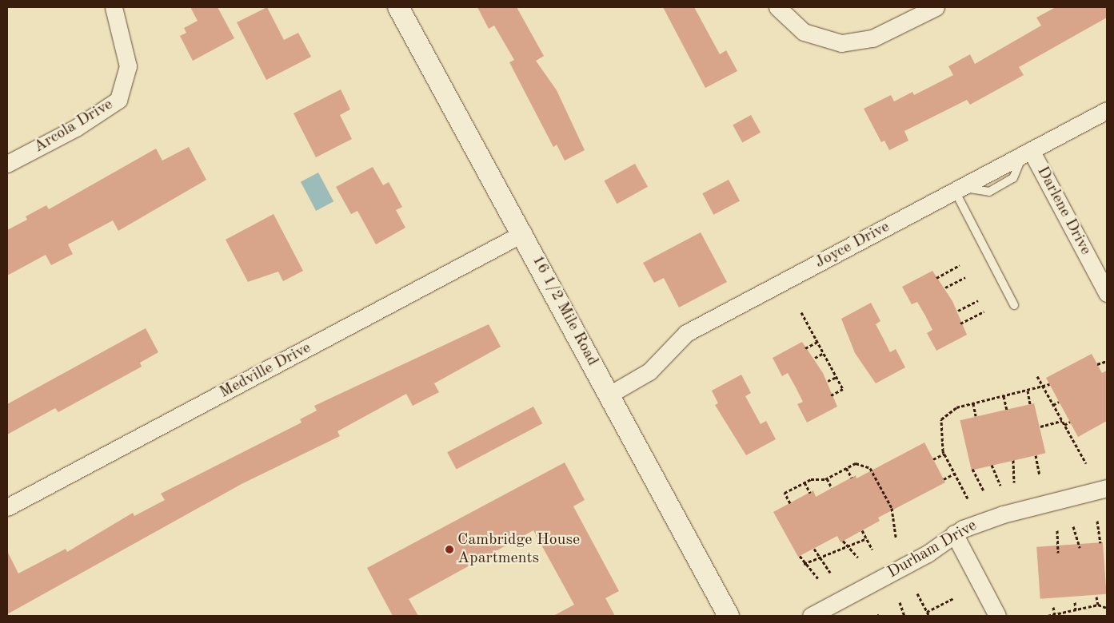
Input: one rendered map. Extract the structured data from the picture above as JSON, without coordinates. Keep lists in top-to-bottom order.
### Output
{
  "streets": {
    "street": [
      "Arcola Drive",
      "Darlene Drive",
      "Joyce Drive",
      "16 1/2 Mile Road",
      "Medville Drive",
      "Durham Drive"
    ]
  },
  "crossings": [
    ["Darlene Drive", "Joyce Drive"],
    ["Joyce Drive", "16 1/2 Mile Road"],
    ["16 1/2 Mile Road", "Medville Drive"]
  ],
  "places": ["Cambridge House Apartments"]
}
